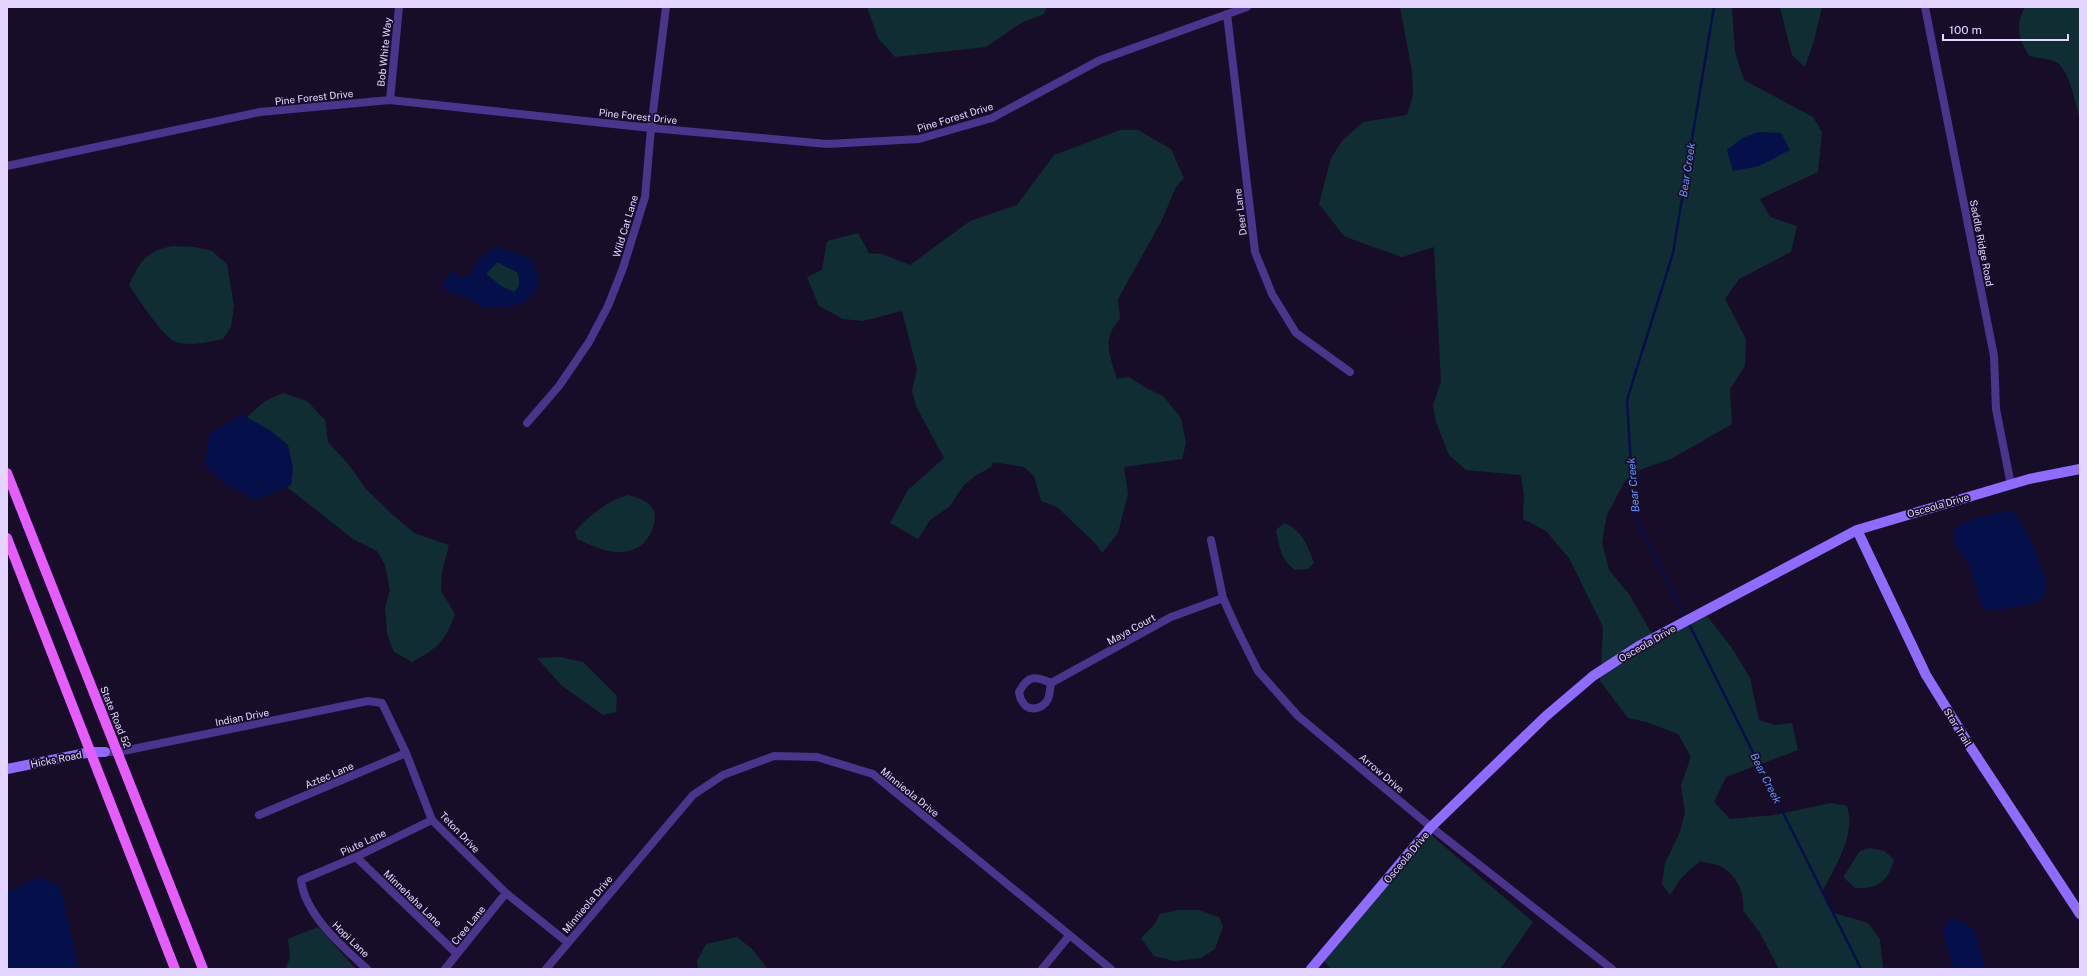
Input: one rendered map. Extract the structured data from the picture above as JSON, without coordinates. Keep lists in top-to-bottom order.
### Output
{
  "streets": {
    "main road": ["State Road 52"],
    "street": [
      "Bob White Way",
      "Pine Forest Drive",
      "Deer Lane",
      "Wild Cat Lane",
      "Saddle Ridge Road",
      "Osceola Drive",
      "Maya Court",
      "Indian Drive",
      "Star Trail",
      "Hicks Road",
      "Arrow Drive",
      "Aztec Lane",
      "Minnieola Drive",
      "Teton Drive",
      "Piute Lane",
      "Minnehaha Lane",
      "Cree Lane",
      "Hopi Lane"
    ]
  },
  "crossings": [
    ["Bob White Way", "Pine Forest Drive"],
    ["Pine Forest Drive", "Deer Lane"],
    ["Pine Forest Drive", "Wild Cat Lane"],
    ["Saddle Ridge Road", "Osceola Drive"],
    ["Osceola Drive", "Star Trail"],
    ["Osceola Drive", "Arrow Drive"],
    ["Maya Court", "Arrow Drive"],
    ["State Road 52", "Indian Drive"],
    ["Indian Drive", "Hicks Road"],
    ["Indian Drive", "Teton Drive"],
    ["Aztec Lane", "Teton Drive"],
    ["Minnieola Drive", "Teton Drive"],
    ["Teton Drive", "Piute Lane"],
    ["Teton Drive", "Cree Lane"],
    ["Piute Lane", "Minnehaha Lane"],
    ["Piute Lane", "Hopi Lane"],
    ["Minnehaha Lane", "Cree Lane"]
  ],
  "water": ["Bear Creek"],
  "scale_bar": "100 m"
}
